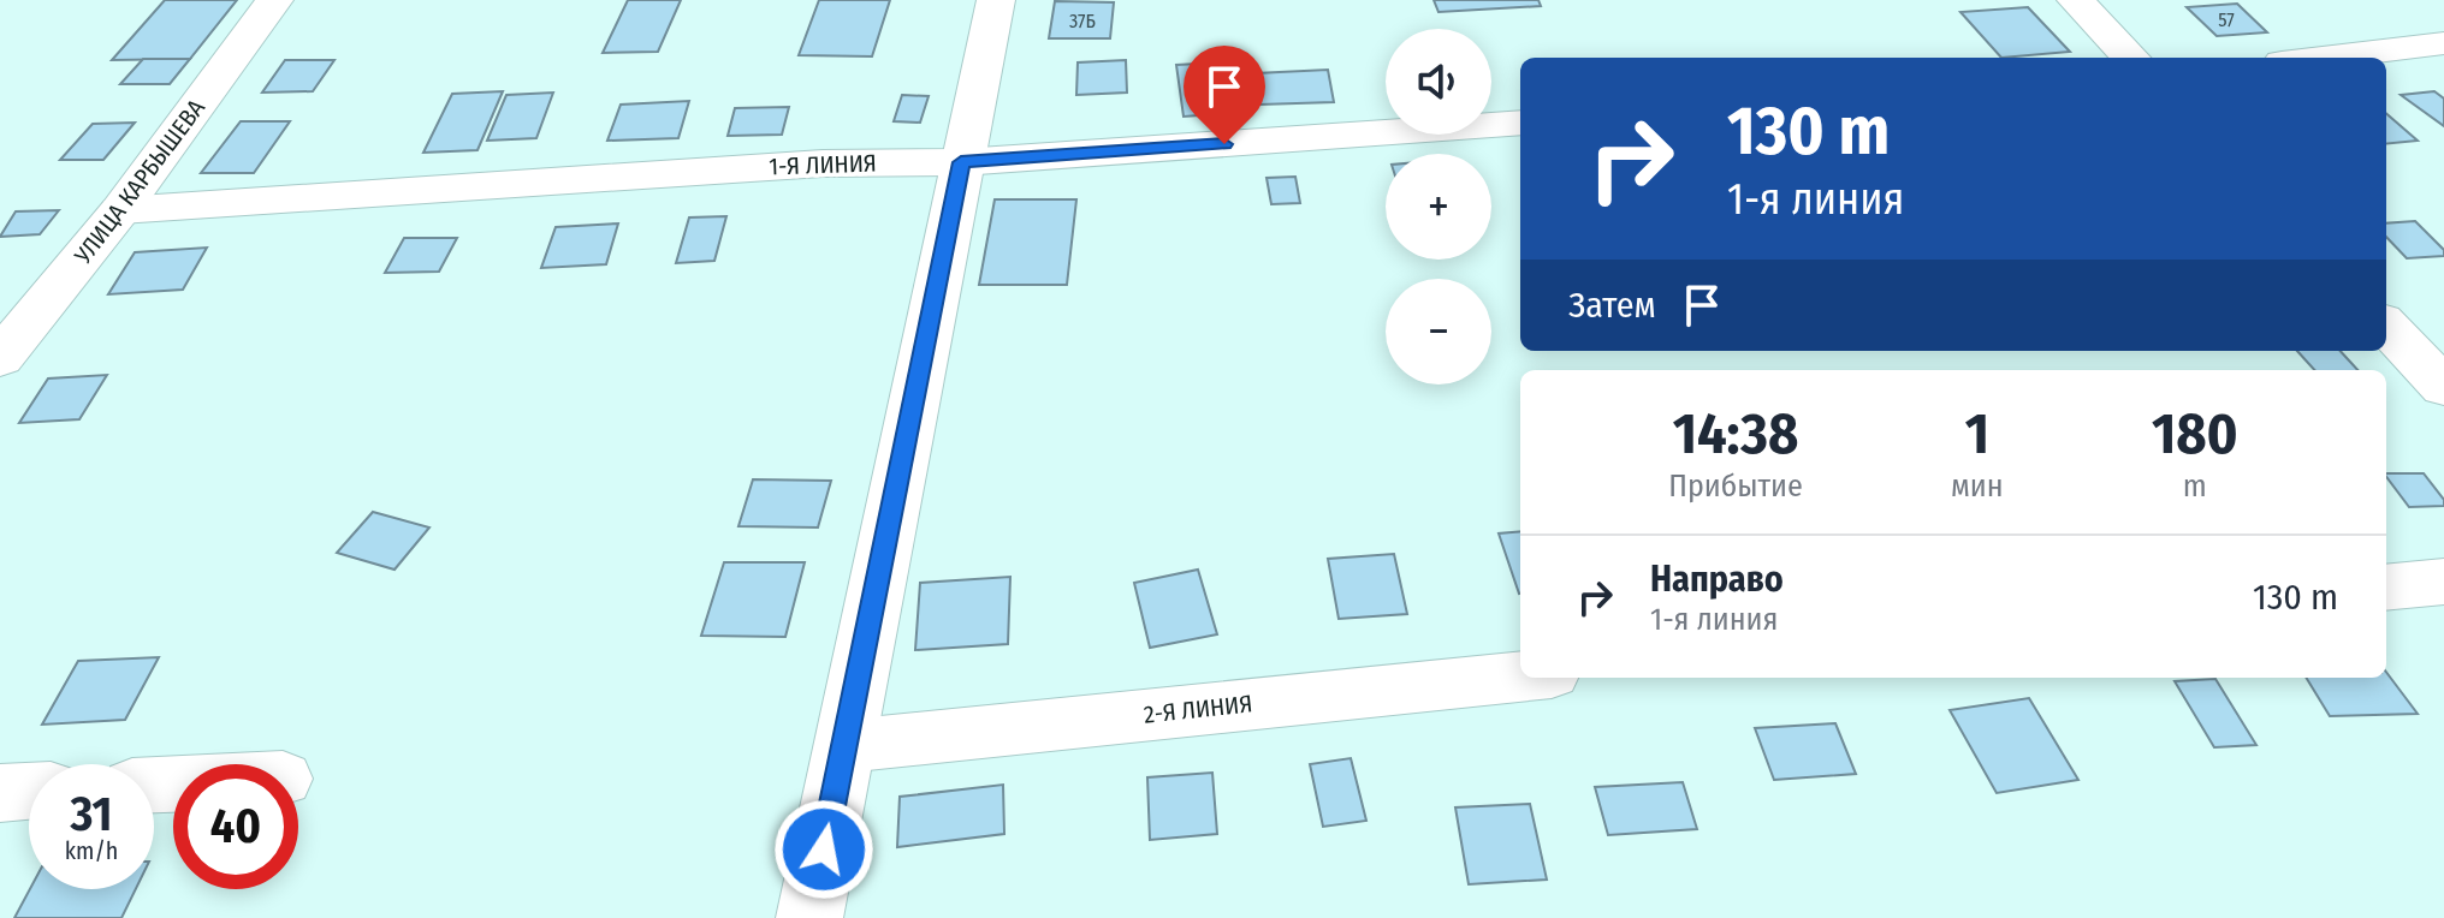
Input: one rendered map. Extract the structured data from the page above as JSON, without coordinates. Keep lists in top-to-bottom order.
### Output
{
  "streets": {
    "street": ["1-Я ЛИНИЯ", "УЛИЦА КАРБЫШЕВА", "2-Я ЛИНИЯ"]
  },
  "crossings": [
    ["1-Я ЛИНИЯ", "УЛИЦА КАРБЫШЕВА"]
  ],
  "house_numbers": ["57", "37Б"],
  "page": {
    "map_buttons": ["+", "−"],
    "turn": ["130 m", "1-я линия"],
    "then": "Затем",
    "eta": [
      "14:38",
      "Прибытие",
      "1",
      "мин",
      "180",
      "m"
    ],
    "list": [
      {
        "name": "Направо",
        "note": "1-я линия",
        "value": "130 m"
      }
    ],
    "speed": "31 km/h",
    "limit": "40"
  }
}
